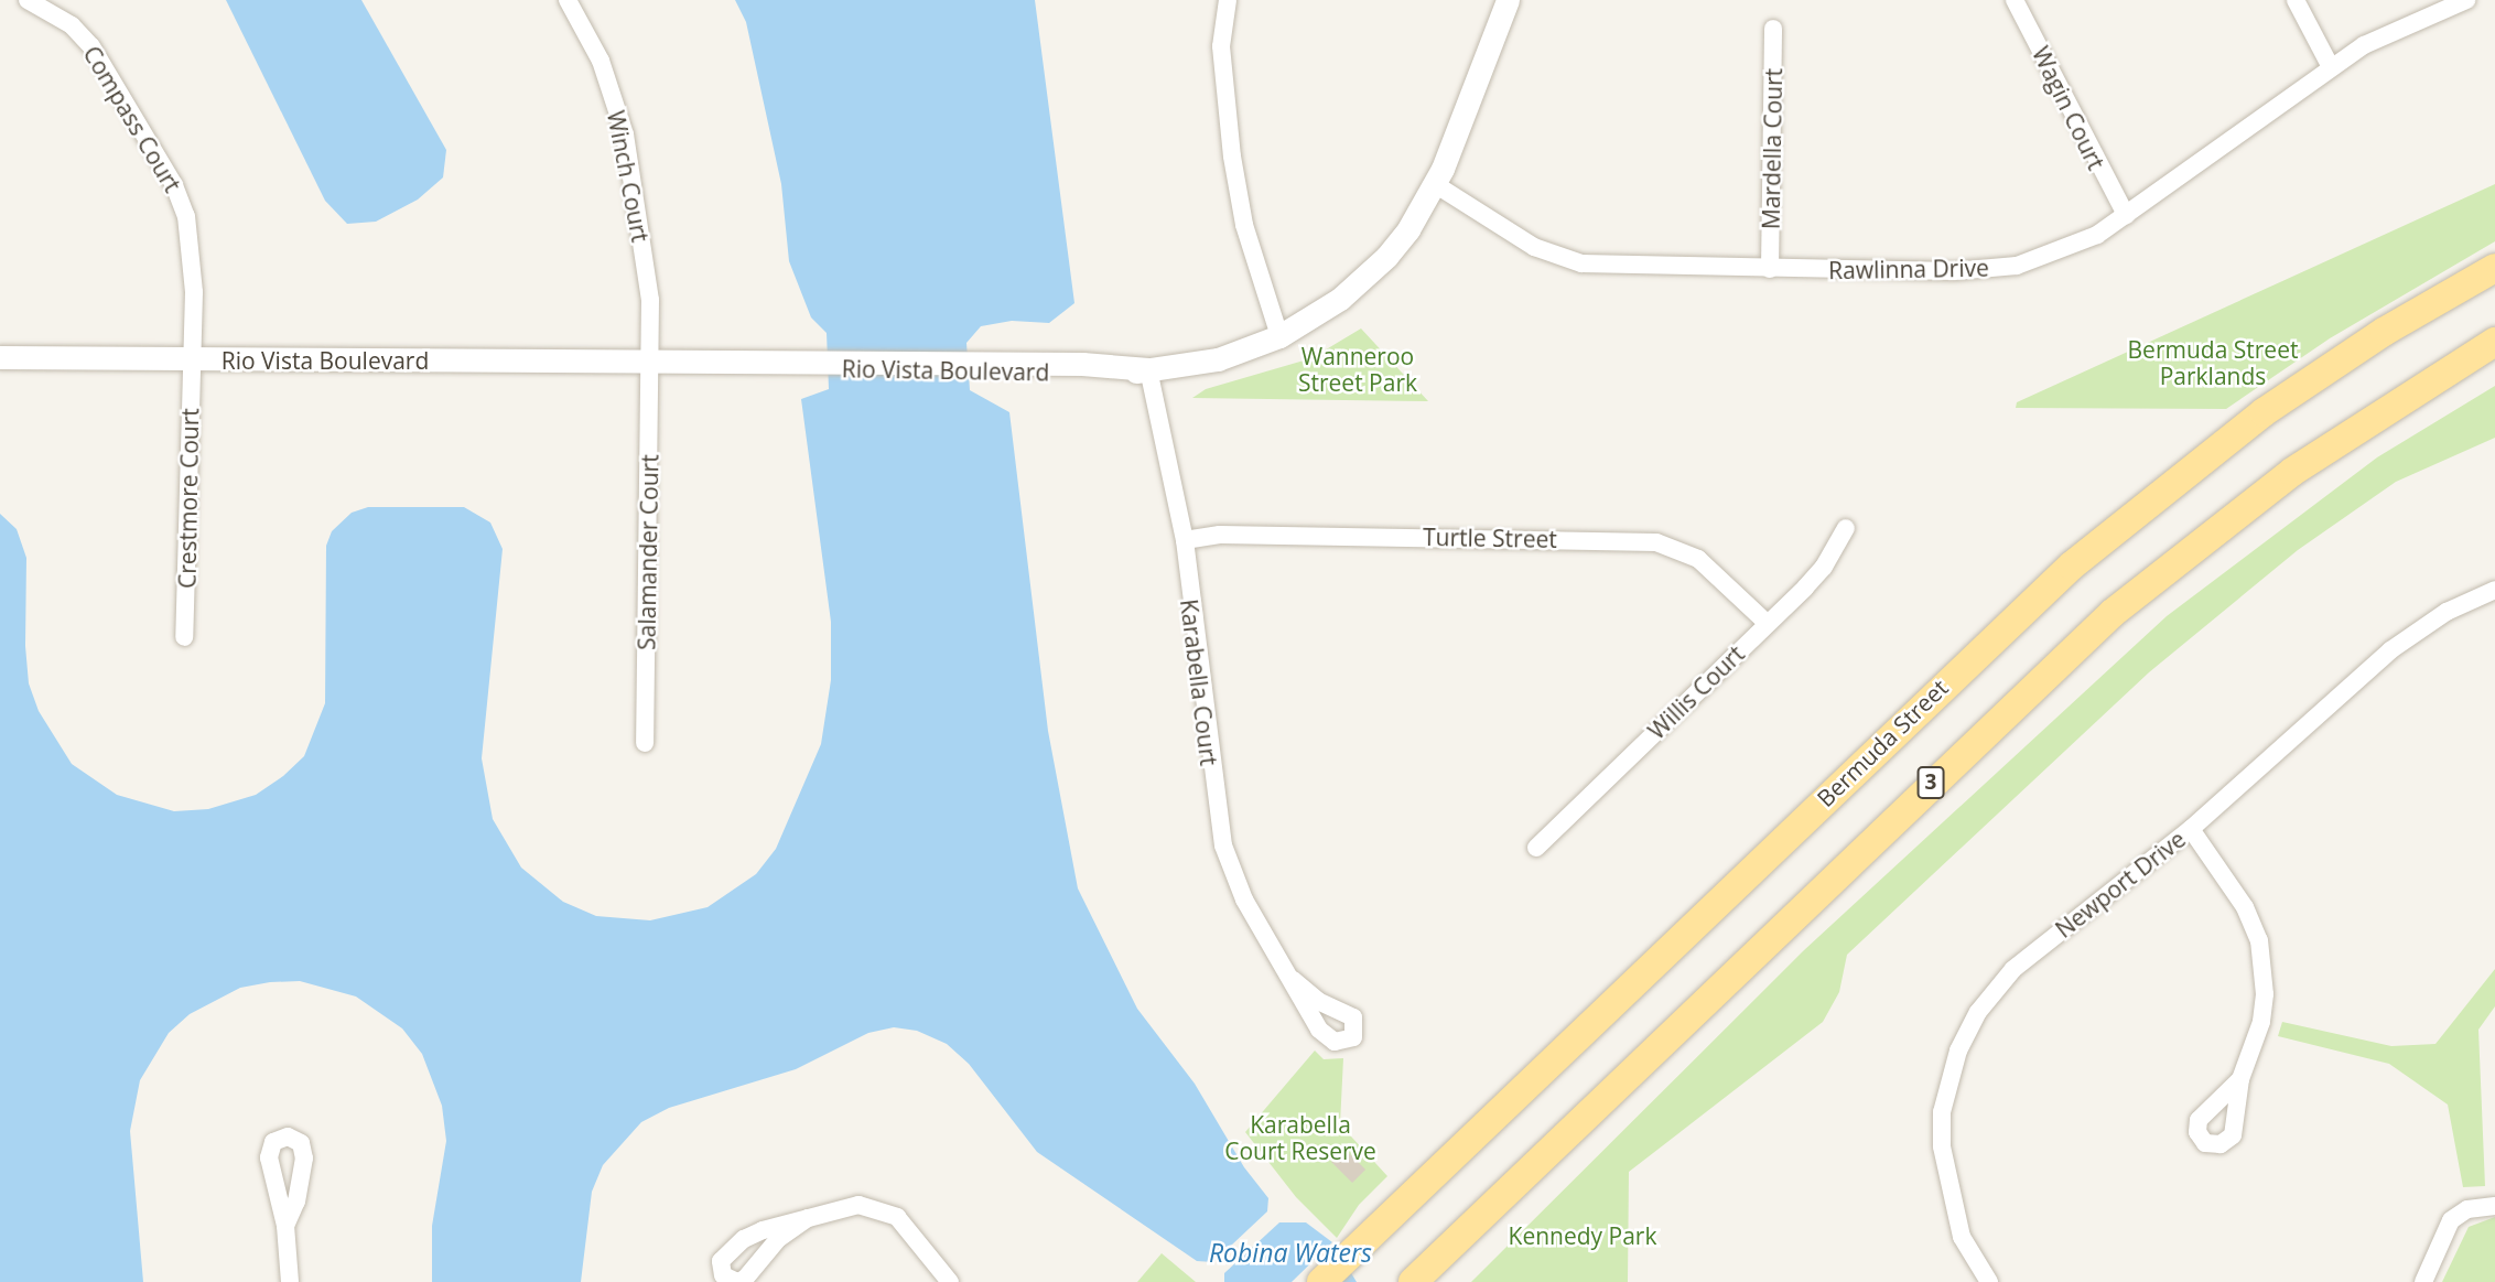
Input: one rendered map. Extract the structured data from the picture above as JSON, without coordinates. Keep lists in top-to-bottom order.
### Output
{
  "streets": {
    "main road": ["Bermuda Street", "3"],
    "street": [
      "Wagin Court",
      "Compass Court",
      "Mardella Court",
      "Winch Court",
      "Rawlinna Drive",
      "Rio Vista Boulevard",
      "Crestmore Court",
      "Turtle Street",
      "Salamander Court",
      "Karabella Court",
      "Willis Court",
      "Newport Drive"
    ]
  },
  "crossings": [
    ["Wagin Court", "Rawlinna Drive"],
    ["Compass Court", "Rio Vista Boulevard"],
    ["Compass Court", "Crestmore Court"],
    ["Mardella Court", "Rawlinna Drive"],
    ["Winch Court", "Rio Vista Boulevard"],
    ["Winch Court", "Salamander Court"],
    ["Rawlinna Drive", "Rio Vista Boulevard"],
    ["Rio Vista Boulevard", "Crestmore Court"],
    ["Rio Vista Boulevard", "Salamander Court"],
    ["Rio Vista Boulevard", "Karabella Court"],
    ["Turtle Street", "Karabella Court"],
    ["Turtle Street", "Willis Court"]
  ],
  "water": ["Robina Waters"],
  "parks": [
    "Bermuda Street Parklands",
    "Wanneroo Street Park",
    "Karabella Court Reserve",
    "Kennedy Park"
  ]
}
